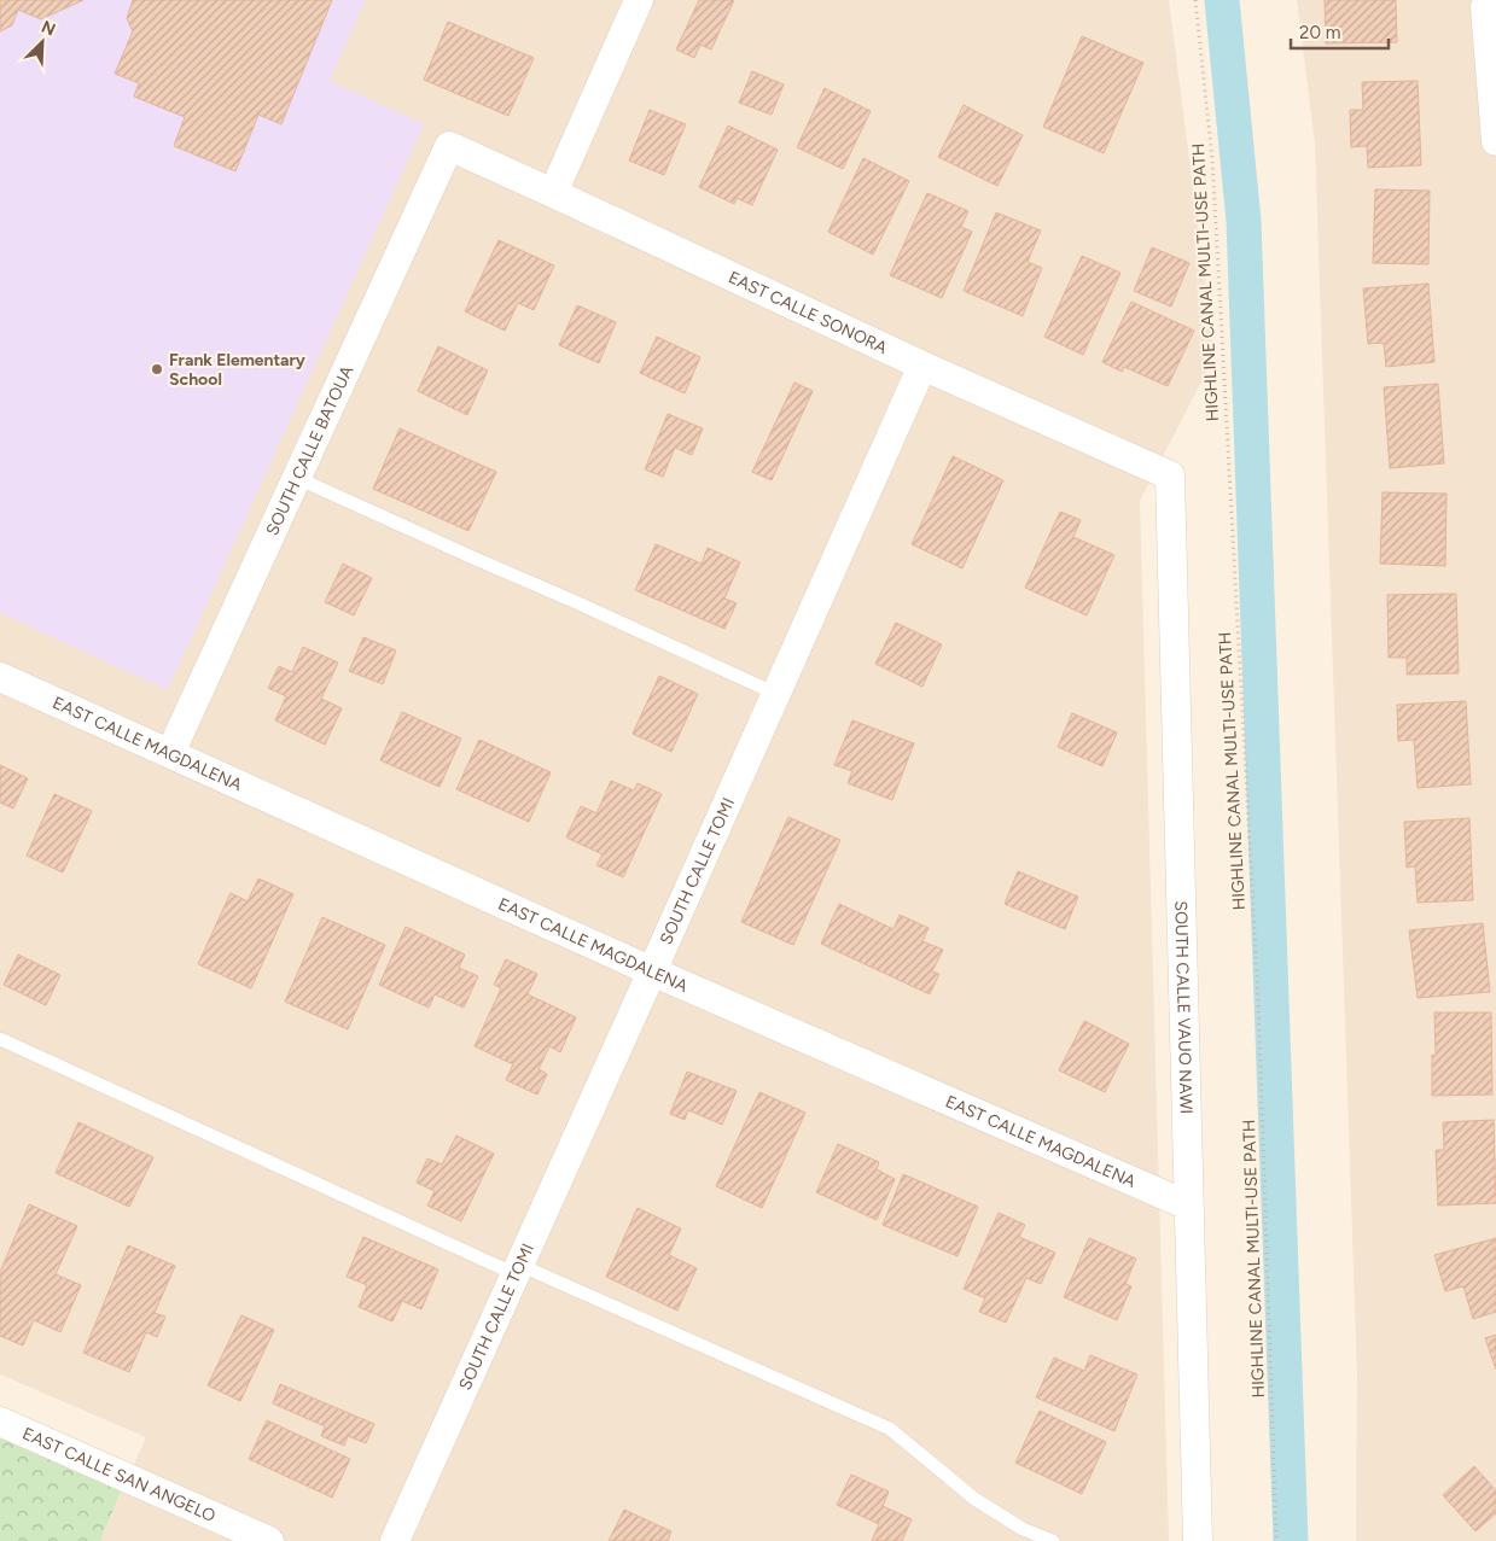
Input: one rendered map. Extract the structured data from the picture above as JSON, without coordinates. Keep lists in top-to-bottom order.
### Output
{
  "streets": {
    "street": [
      "EAST CALLE SONORA",
      "SOUTH CALLE BATOUA",
      "EAST CALLE MAGDALENA",
      "SOUTH CALLE TOMI",
      "SOUTH CALLE VAUO NAWI",
      "EAST CALLE SAN ANGELO"
    ],
    "path": ["HIGHLINE CANAL MULTI-USE PATH"]
  },
  "crossings": [
    ["EAST CALLE SONORA", "SOUTH CALLE BATOUA"],
    ["EAST CALLE SONORA", "SOUTH CALLE TOMI"],
    ["EAST CALLE SONORA", "SOUTH CALLE VAUO NAWI"],
    ["SOUTH CALLE BATOUA", "EAST CALLE MAGDALENA"],
    ["EAST CALLE MAGDALENA", "SOUTH CALLE TOMI"],
    ["EAST CALLE MAGDALENA", "SOUTH CALLE VAUO NAWI"]
  ],
  "places": ["Frank Elementary School"],
  "scale_bar": "20 m",
  "north": "top right"
}
